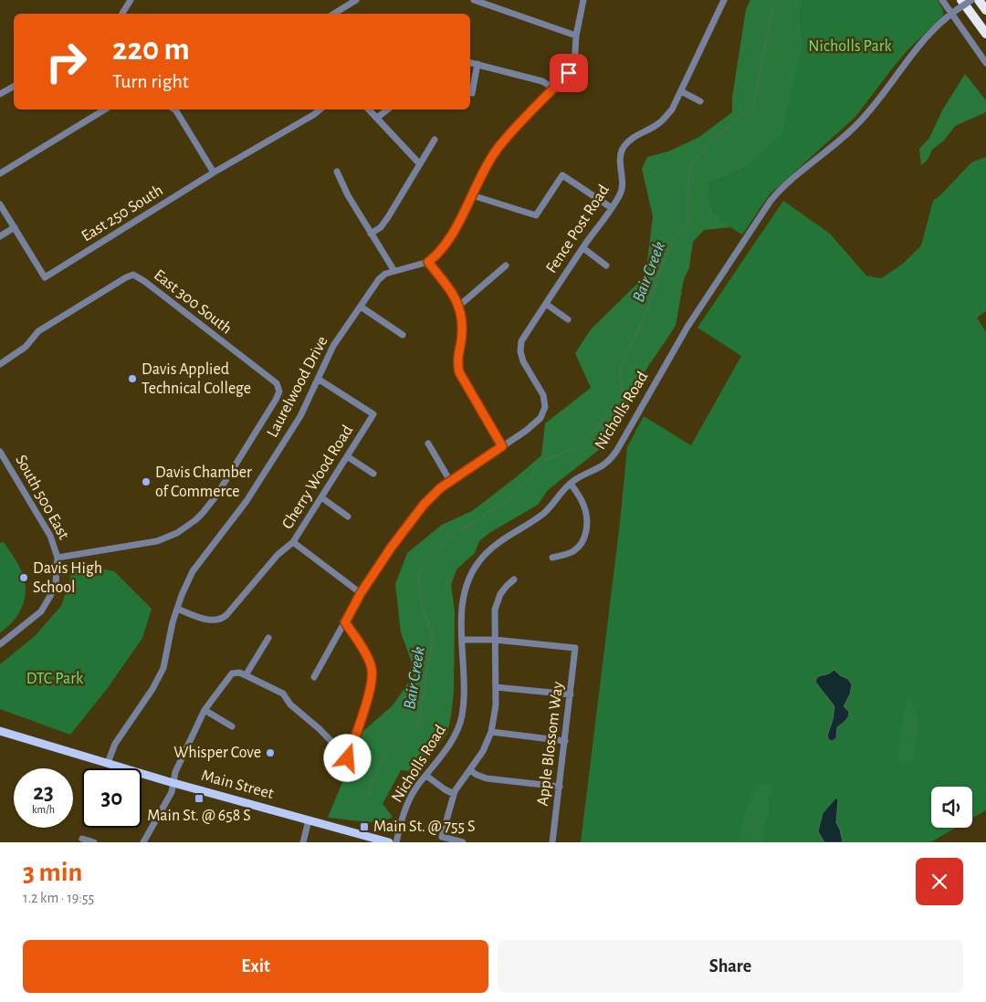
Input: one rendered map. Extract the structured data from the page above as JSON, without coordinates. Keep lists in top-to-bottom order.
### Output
{
  "streets": {
    "main road": ["Main Street"],
    "street": [
      "East 250 South",
      "Fence Post Road",
      "East 300 South",
      "Laurelwood Drive",
      "Nicholls Road",
      "Cherry Wood Road",
      "South 500 East",
      "Apple Blossom Way"
    ]
  },
  "crossings": [
    ["East 300 South", "South 500 East"],
    ["Laurelwood Drive", "Cherry Wood Road"],
    ["Laurelwood Drive", "Main Street"]
  ],
  "water": ["Bair Creek"],
  "parks": ["Nicholls Park", "DTC Park"],
  "places": {
    "other": [
      "Davis Applied Technical College",
      "Davis Chamber of Commerce",
      "Davis High School",
      "Whisper Cove"
    ],
    "transit": ["Main St. @ 658 S", "Main St. @ 755 S"]
  },
  "page": {
    "turn": ["220 m", "Turn right"],
    "speed": "23 km/h",
    "limit": "30",
    "heading": ["3 min", "1.2 km · 19:55"],
    "buttons": ["Exit", "Share"]
  }
}
